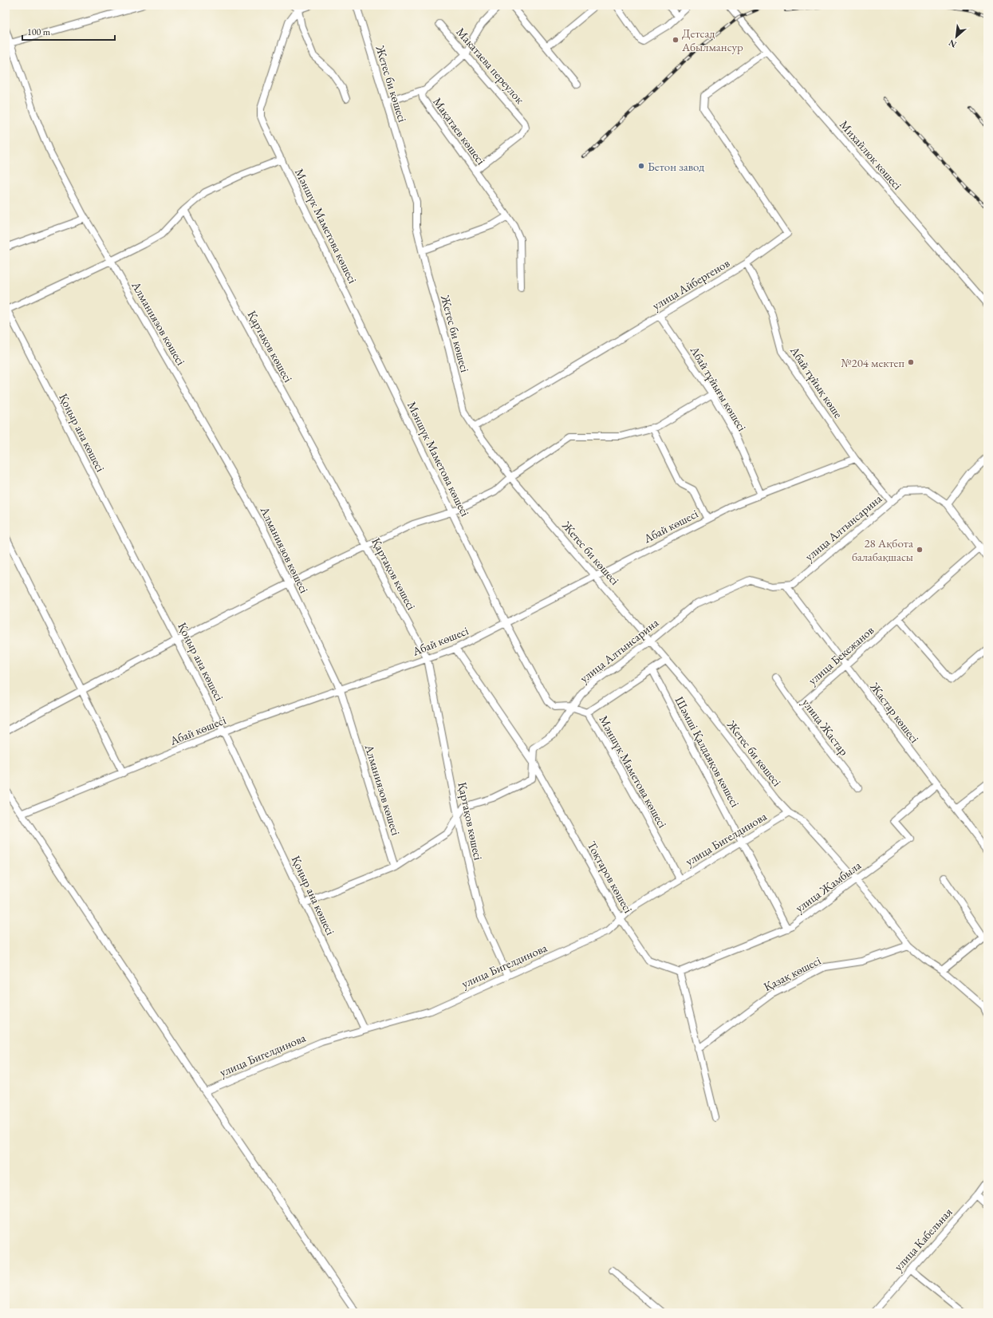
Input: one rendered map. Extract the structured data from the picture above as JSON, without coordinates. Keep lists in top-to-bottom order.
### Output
{
  "streets": {
    "street": [
      "Макатаева переулок",
      "Жетес би көшесі",
      "Мақатаев көшесі",
      "Михайлюк көшесі",
      "Мәншүк Маметова көшесі",
      "улица Айбергенов",
      "Алманиязов көшесі",
      "Қартақов көшесі",
      "Абай тұйық көше",
      "Абай тұйығы көшесі",
      "Қоңыр ана көшесі",
      "Абай көшесі",
      "улица Алтынсарина",
      "улица Бекежанов",
      "Жастар көшесі",
      "улица Жастар",
      "Шәмші Қалдаяқов көшесі",
      "улица Бигелдинова",
      "Тоқтаров көшесі",
      "улица Жамбыла",
      "Қазақ көшесі",
      "улица Кабельная"
    ]
  },
  "crossings": [
    ["Макатаева переулок", "Мақатаев көшесі"],
    ["Жетес би көшесі", "улица Айбергенов"],
    ["Жетес би көшесі", "Абай көшесі"],
    ["Жетес би көшесі", "улица Алтынсарина"],
    ["Жетес би көшесі", "улица Бигелдинова"],
    ["Жетес би көшесі", "улица Жамбыла"],
    ["Жетес би көшесі", "Қазақ көшесі"],
    ["Михайлюк көшесі", "улица Айбергенов"],
    ["Мәншүк Маметова көшесі", "Абай көшесі"],
    ["Мәншүк Маметова көшесі", "улица Алтынсарина"],
    ["Мәншүк Маметова көшесі", "улица Бигелдинова"],
    ["улица Айбергенов", "Абай тұйық көше"],
    ["улица Айбергенов", "Абай тұйығы көшесі"],
    ["Алманиязов көшесі", "Абай көшесі"],
    ["Алманиязов көшесі", "улица Алтынсарина"],
    ["Қартақов көшесі", "Абай көшесі"],
    ["Қартақов көшесі", "улица Алтынсарина"],
    ["Қартақов көшесі", "улица Бигелдинова"],
    ["Абай тұйық көше", "Абай көшесі"],
    ["Абай тұйық көше", "улица Алтынсарина"],
    ["Абай тұйығы көшесі", "Абай көшесі"],
    ["Қоңыр ана көшесі", "Абай көшесі"],
    ["Қоңыр ана көшесі", "улица Алтынсарина"],
    ["Қоңыр ана көшесі", "улица Бигелдинова"],
    ["Абай көшесі", "Тоқтаров көшесі"],
    ["улица Алтынсарина", "улица Бекежанов"],
    ["улица Алтынсарина", "Жастар көшесі"],
    ["улица Алтынсарина", "Тоқтаров көшесі"],
    ["улица Бекежанов", "Жастар көшесі"],
    ["улица Бекежанов", "улица Жастар"],
    ["Жастар көшесі", "улица Жамбыла"],
    ["Шәмші Қалдаяқов көшесі", "улица Бигелдинова"],
    ["Шәмші Қалдаяқов көшесі", "улица Жамбыла"],
    ["улица Бигелдинова", "Тоқтаров көшесі"],
    ["Тоқтаров көшесі", "улица Жамбыла"]
  ],
  "places": [
    "Детсад Абылмансур",
    "Бетон завод",
    "№204 мектеп",
    "28 Ақбота балабақшасы"
  ],
  "scale_bar": "100 m",
  "north": "bottom left"
}
